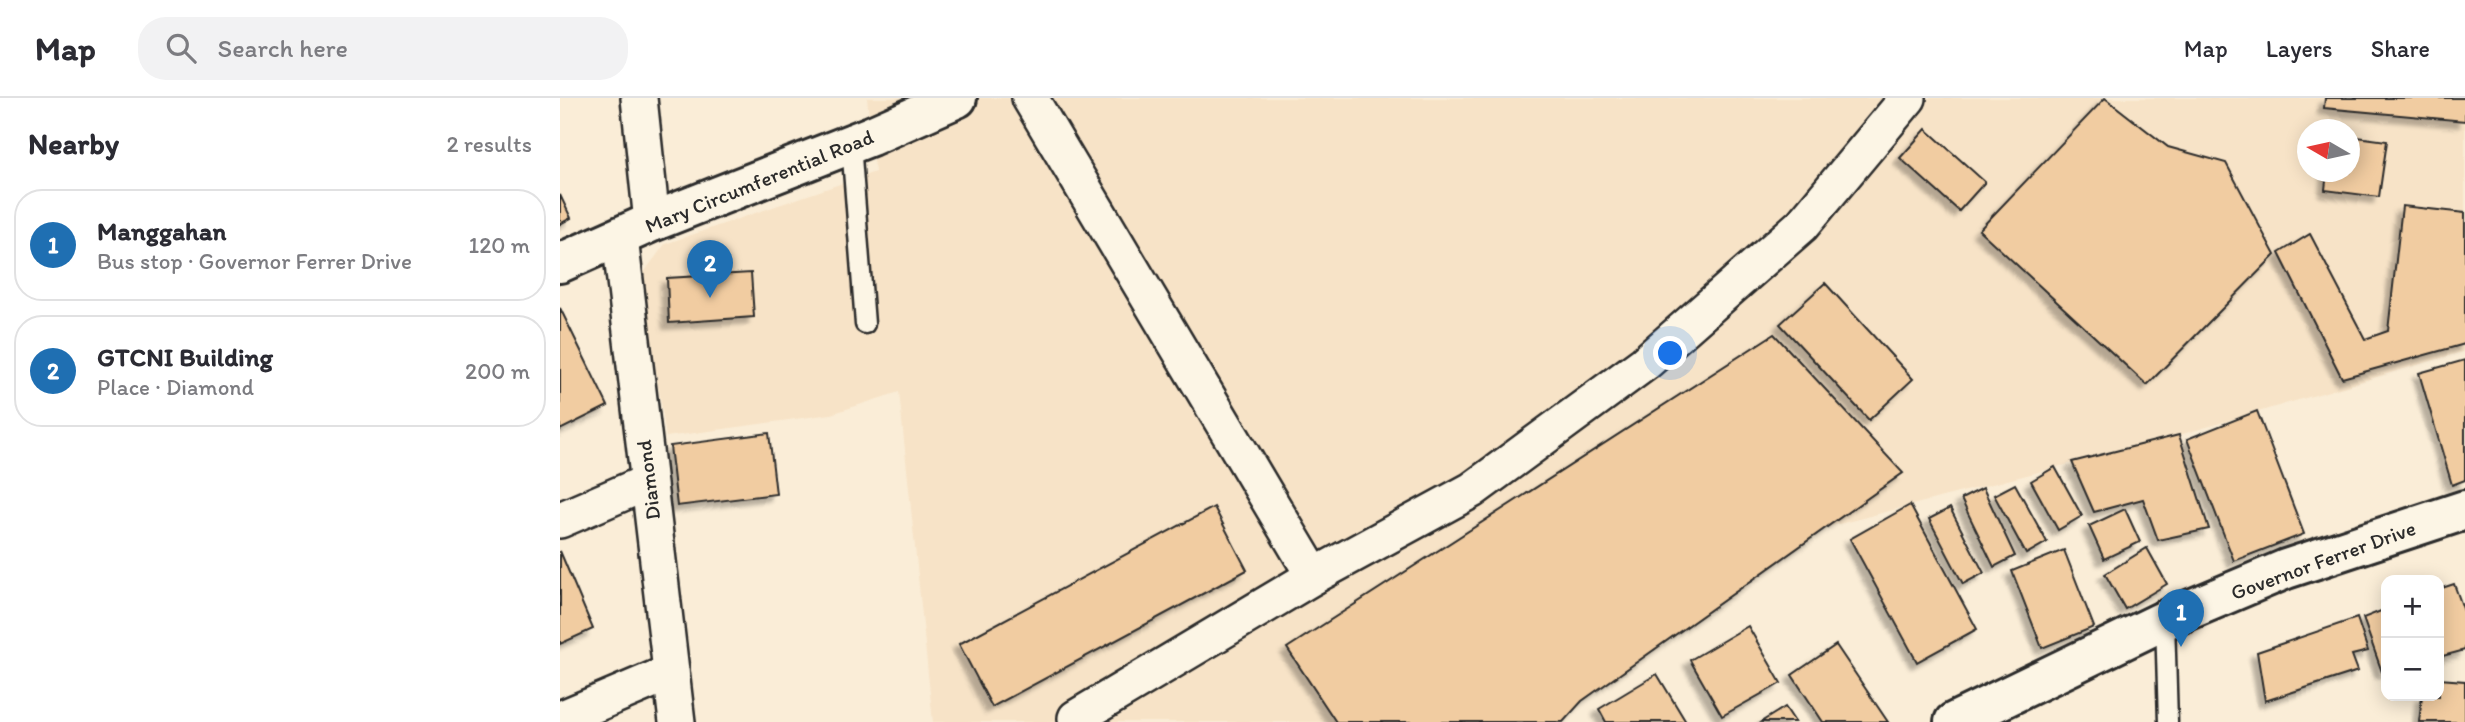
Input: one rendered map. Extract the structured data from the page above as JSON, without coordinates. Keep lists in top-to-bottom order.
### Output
{
  "streets": {
    "main road": ["Mary Circumferential Road", "Governor Ferrer Drive"],
    "street": ["Diamond"]
  },
  "crossings": [
    ["Mary Circumferential Road", "Diamond"]
  ],
  "north": "left",
  "page": {
    "header": "Map",
    "search": "Search here",
    "nav": ["Map", "Layers", "Share"],
    "heading": ["Nearby", "2 results"],
    "list": [
      {
        "mark": "1",
        "name": "Manggahan",
        "note": "Bus stop · Governor Ferrer Drive",
        "value": "120 m"
      },
      {
        "mark": "2",
        "name": "GTCNI Building",
        "note": "Place · Diamond",
        "value": "200 m"
      }
    ],
    "pins": ["2", "1"],
    "map_buttons": ["+", "−"]
  }
}
